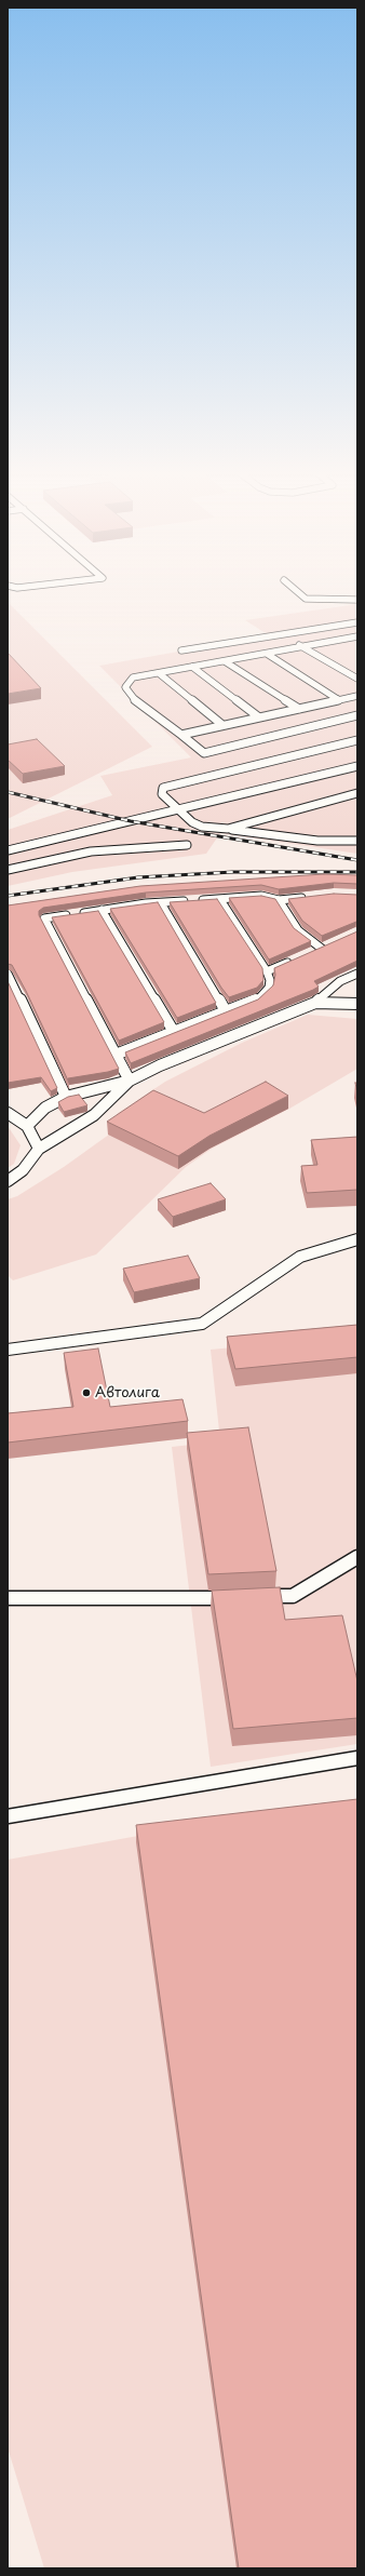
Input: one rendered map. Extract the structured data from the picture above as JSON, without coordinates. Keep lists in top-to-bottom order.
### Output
{
  "places": ["Автолига"]
}
